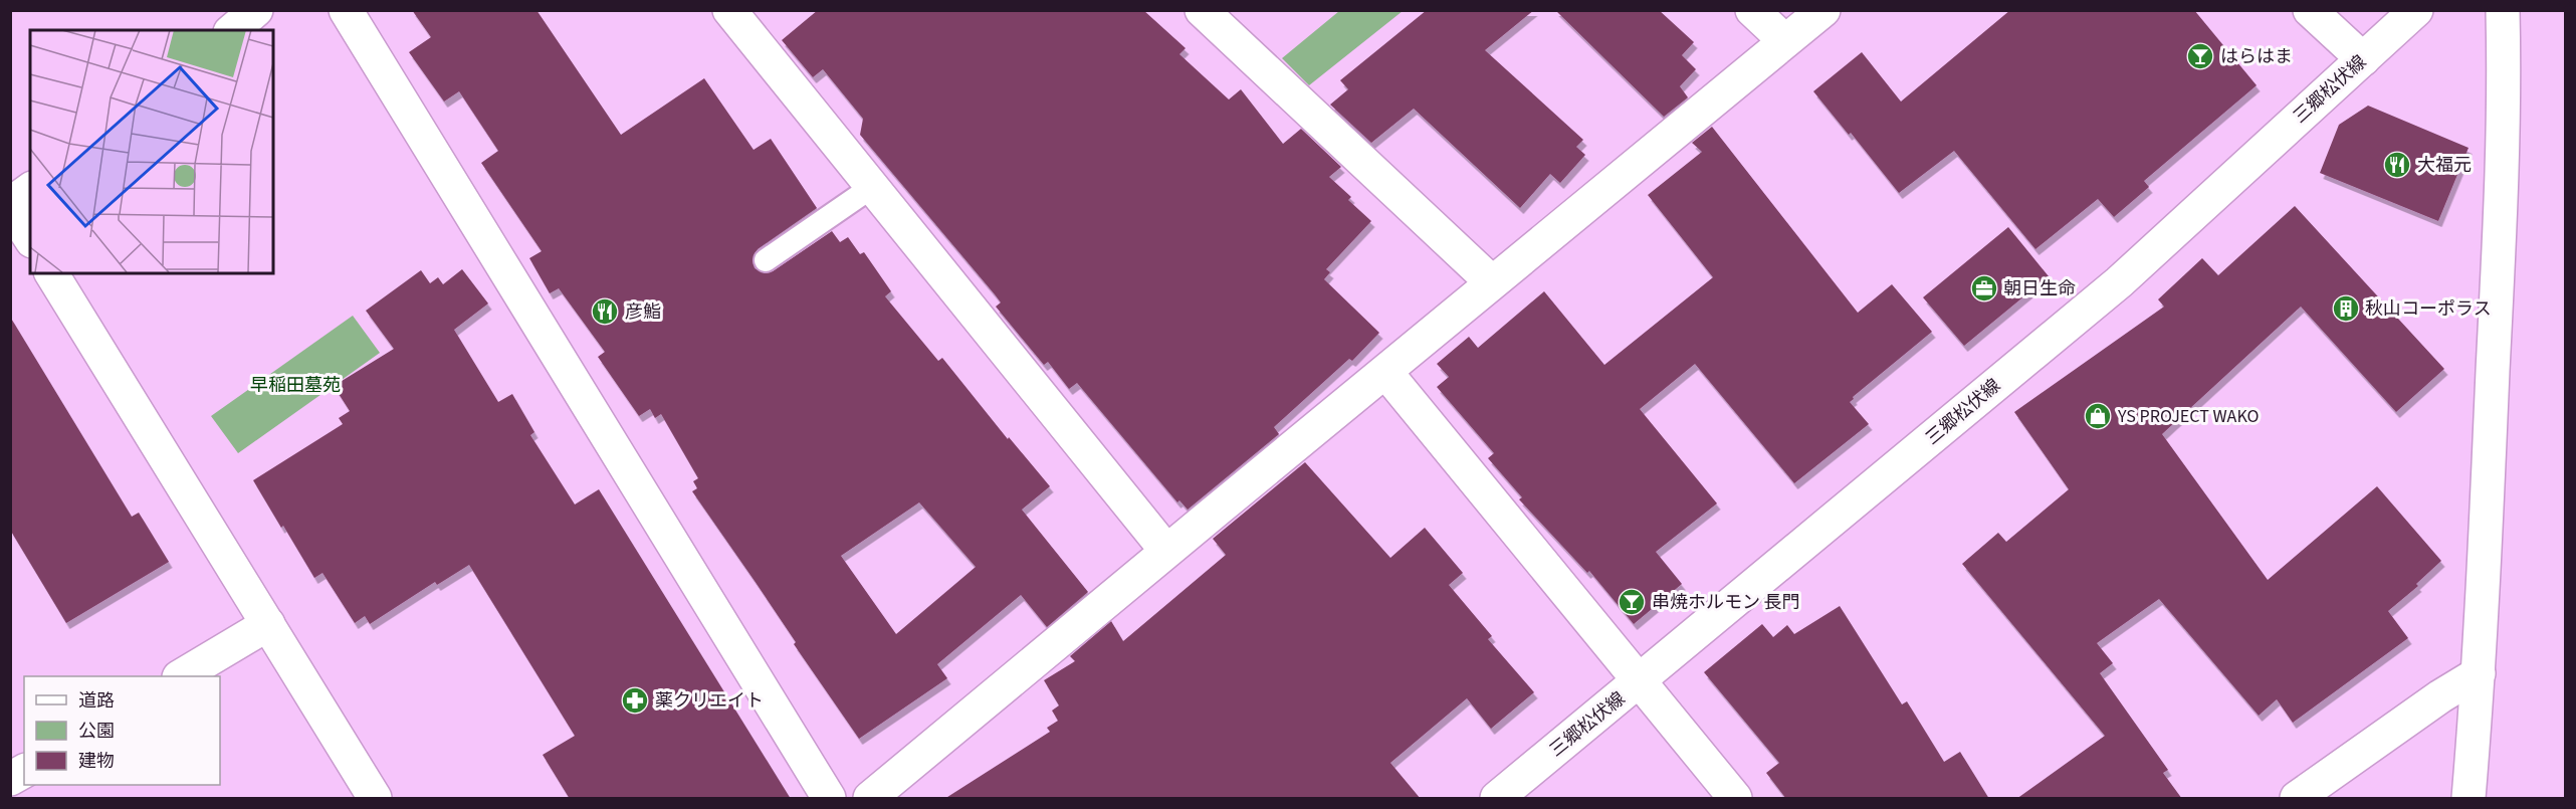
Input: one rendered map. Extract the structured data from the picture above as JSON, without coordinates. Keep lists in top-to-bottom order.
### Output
{
  "streets": {
    "street": ["三郷松伏線"]
  },
  "parks": ["早稲田墓苑"],
  "places": {
    "bar": ["はらはま", "串焼ホルモン 長門"],
    "restaurant": ["大福元", "彦鮨"],
    "office": ["朝日生命"],
    "building": ["秋山コーポラス"],
    "shop": ["YS PROJECT WAKO"],
    "pharmacy": ["薬クリエイト"]
  },
  "legend": ["道路", "公園", "建物"]
}
